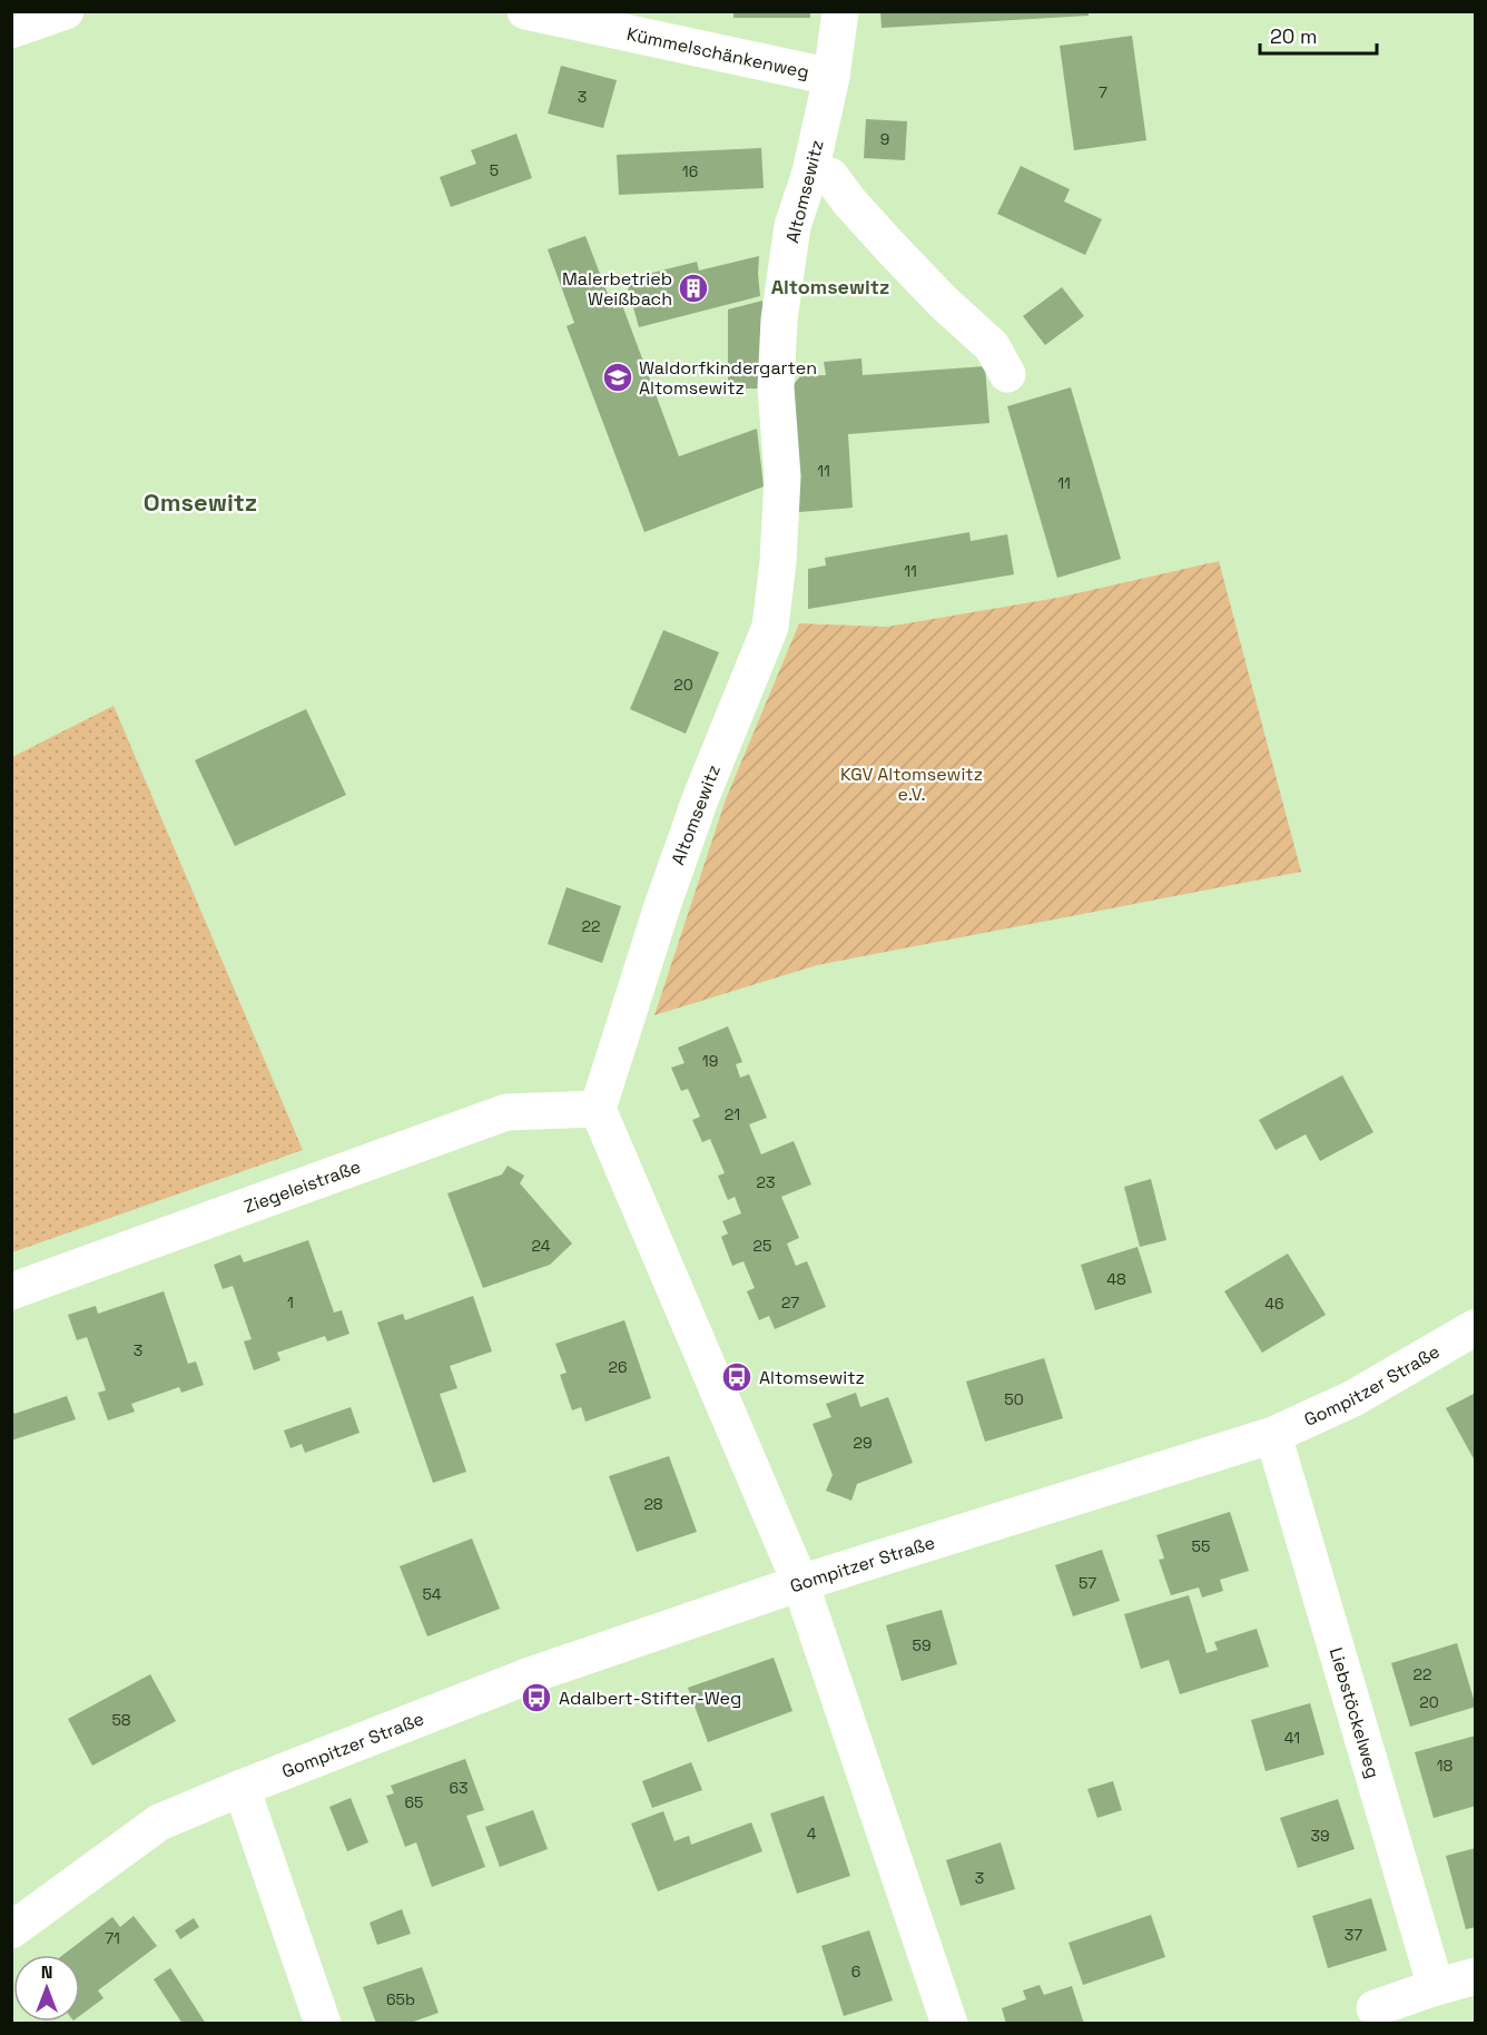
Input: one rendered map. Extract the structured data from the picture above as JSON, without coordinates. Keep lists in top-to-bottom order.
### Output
{
  "streets": {
    "street": [
      "Kümmelschänkenweg",
      "Altomsewitz",
      "Ziegeleistraße",
      "Gompitzer Straße",
      "Liebstöckelweg"
    ]
  },
  "crossings": [
    ["Kümmelschänkenweg", "Altomsewitz"],
    ["Altomsewitz", "Ziegeleistraße"],
    ["Gompitzer Straße", "Liebstöckelweg"]
  ],
  "districts": ["Altomsewitz", "Omsewitz"],
  "parks": ["KGV Altomsewitz e.V."],
  "places": {
    "building": ["Malerbetrieb Weißbach"],
    "school or university": ["Waldorfkindergarten Altomsewitz"],
    "bus stop": ["Altomsewitz", "Adalbert-Stifter-Weg"]
  },
  "house_numbers": [
    "7",
    "3",
    "9",
    "5",
    "16",
    "11",
    "11",
    "11",
    "20",
    "22",
    "19",
    "21",
    "23",
    "24",
    "25",
    "48",
    "1",
    "27",
    "46",
    "3",
    "26",
    "50",
    "29",
    "28",
    "55",
    "57",
    "54",
    "59",
    "22",
    "20",
    "58",
    "41",
    "18",
    "63",
    "65",
    "4",
    "39",
    "3",
    "37",
    "71",
    "6",
    "65b"
  ],
  "scale_bar": "20 m",
  "north": "top"
}
